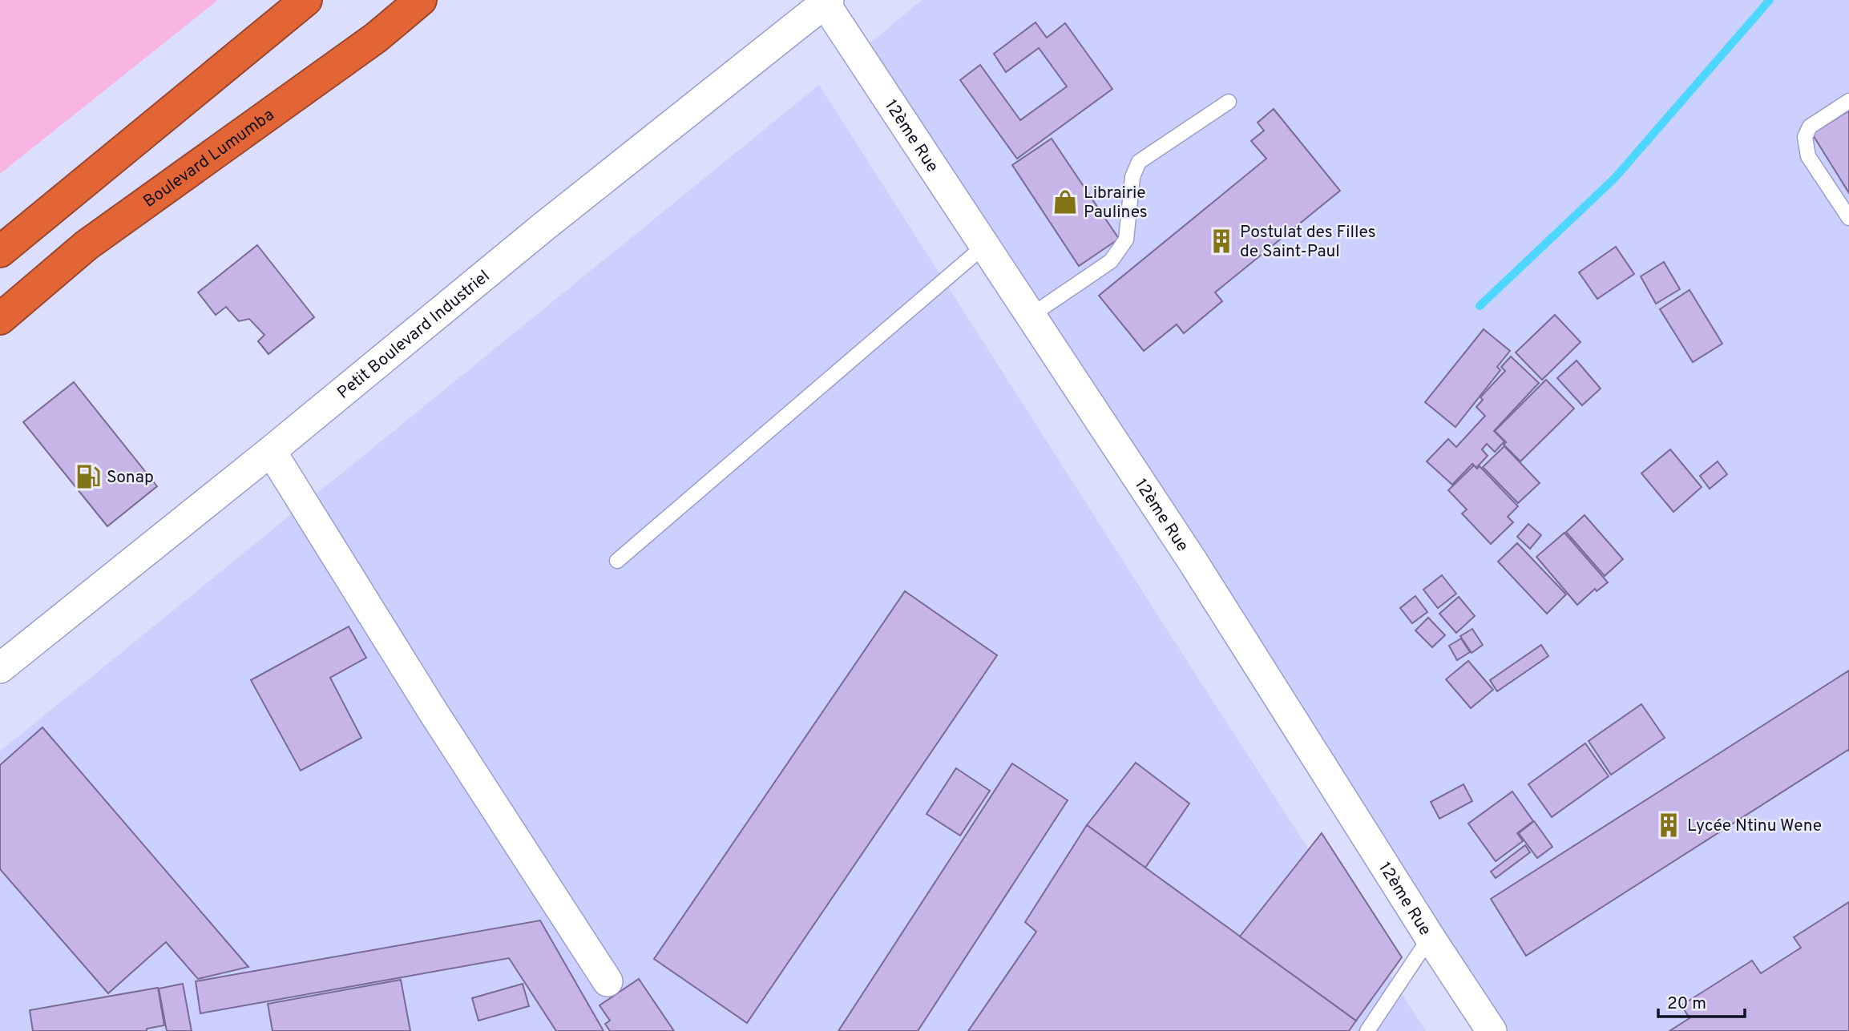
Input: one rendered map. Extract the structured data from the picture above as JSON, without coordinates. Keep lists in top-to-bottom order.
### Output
{
  "streets": {
    "highway": ["Boulevard Lumumba"],
    "street": ["12ème Rue", "Petit Boulevard Industriel"]
  },
  "crossings": [
    ["12ème Rue", "Petit Boulevard Industriel"]
  ],
  "places": {
    "shop": ["Librairie Paulines"],
    "building": ["Postulat des Filles de Saint-Paul", "Lycée Ntinu Wene"],
    "fuel station": ["Sonap"]
  },
  "scale_bar": "20 m"
}
